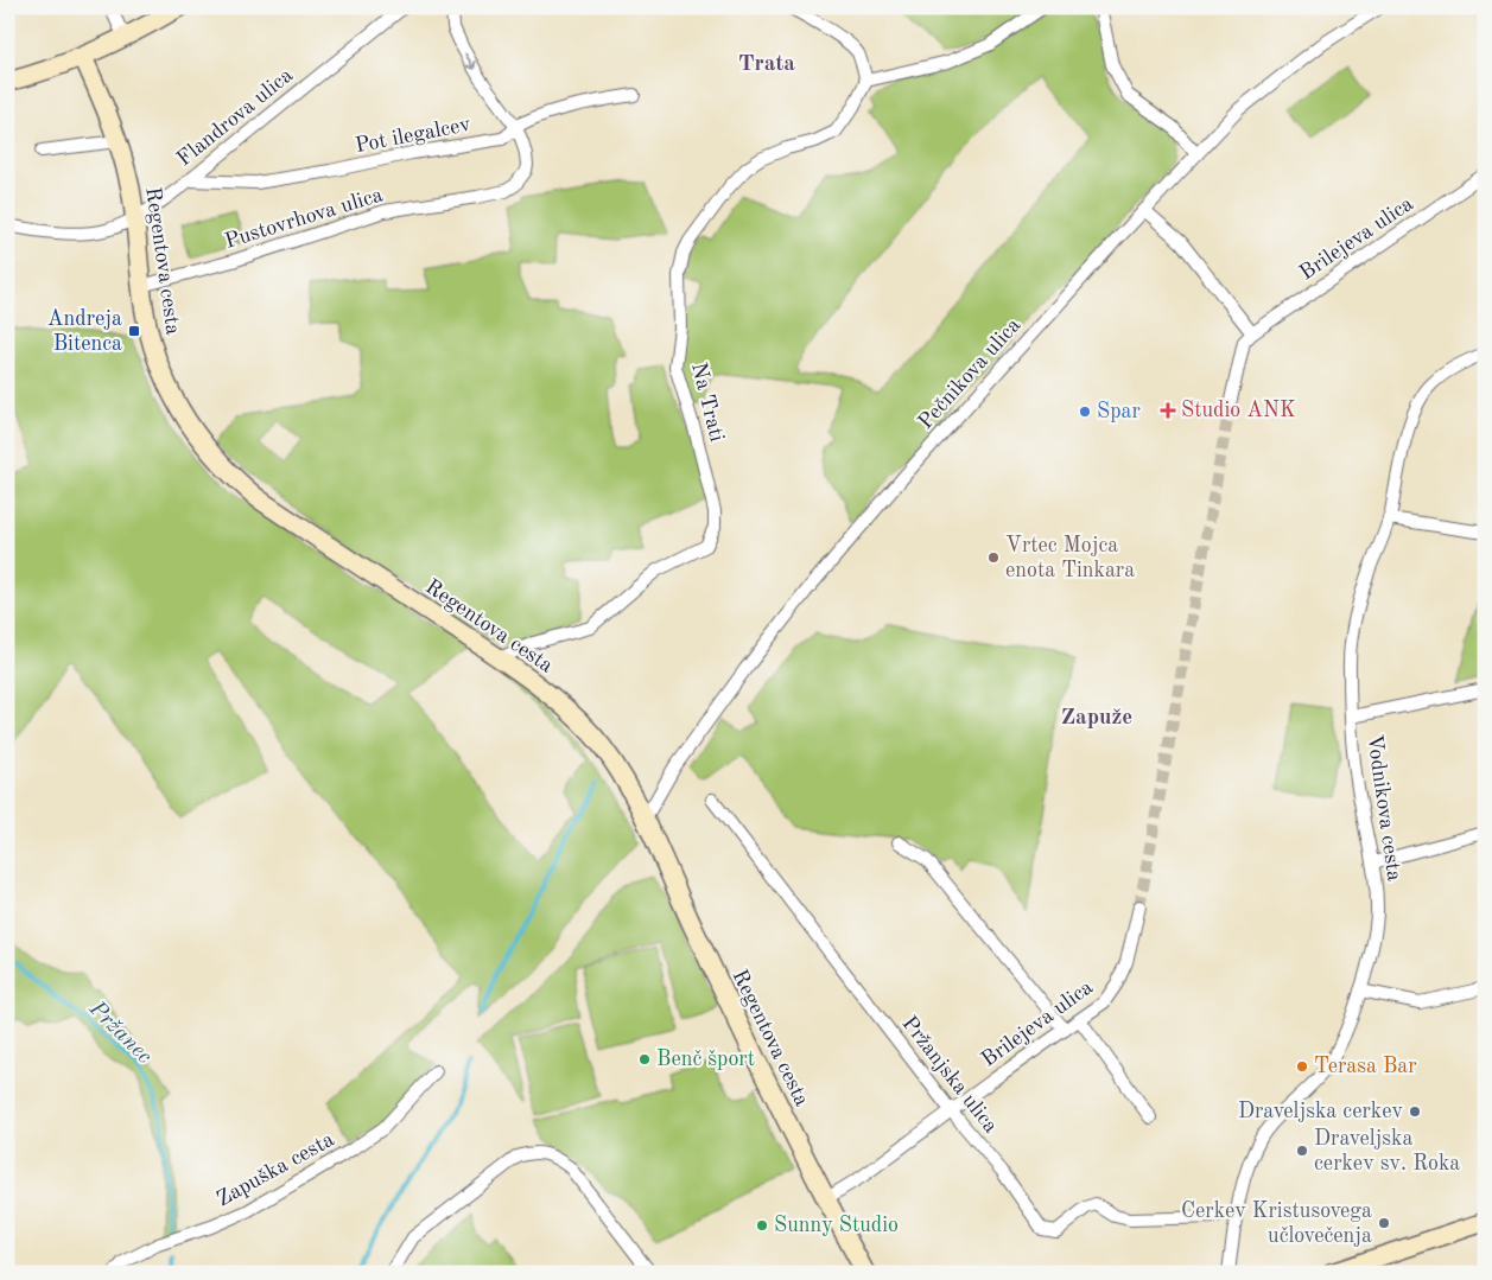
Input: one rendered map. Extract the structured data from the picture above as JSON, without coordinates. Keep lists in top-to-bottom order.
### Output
{
  "streets": {
    "street": [
      "Flandrova ulica",
      "Pot ilegalcev",
      "Pustovrhova ulica",
      "Brilejeva ulica",
      "Regentova cesta",
      "Pečnikova ulica",
      "Na Trati",
      "Vodnikova cesta",
      "Pržanjska ulica",
      "Zapuška cesta"
    ]
  },
  "crossings": [
    ["Flandrova ulica", "Pot ilegalcev"],
    ["Flandrova ulica", "Regentova cesta"],
    ["Pot ilegalcev", "Pustovrhova ulica"],
    ["Pustovrhova ulica", "Regentova cesta"],
    ["Brilejeva ulica", "Regentova cesta"],
    ["Brilejeva ulica", "Pržanjska ulica"],
    ["Regentova cesta", "Pečnikova ulica"],
    ["Regentova cesta", "Na Trati"]
  ],
  "districts": ["Trata", "Zapuže"],
  "water": ["Pržanec"],
  "places": {
    "transit": ["Andreja Bitenca"],
    "health": ["Studio ANK"],
    "other": [
      "Spar",
      "Vrtec Mojca enota Tinkara",
      "Benč šport",
      "Terasa Bar",
      "Draveljska cerkev",
      "Draveljska cerkev sv. Roka",
      "Cerkev Kristusovega učlovečenja",
      "Sunny Studio"
    ]
  }
}
